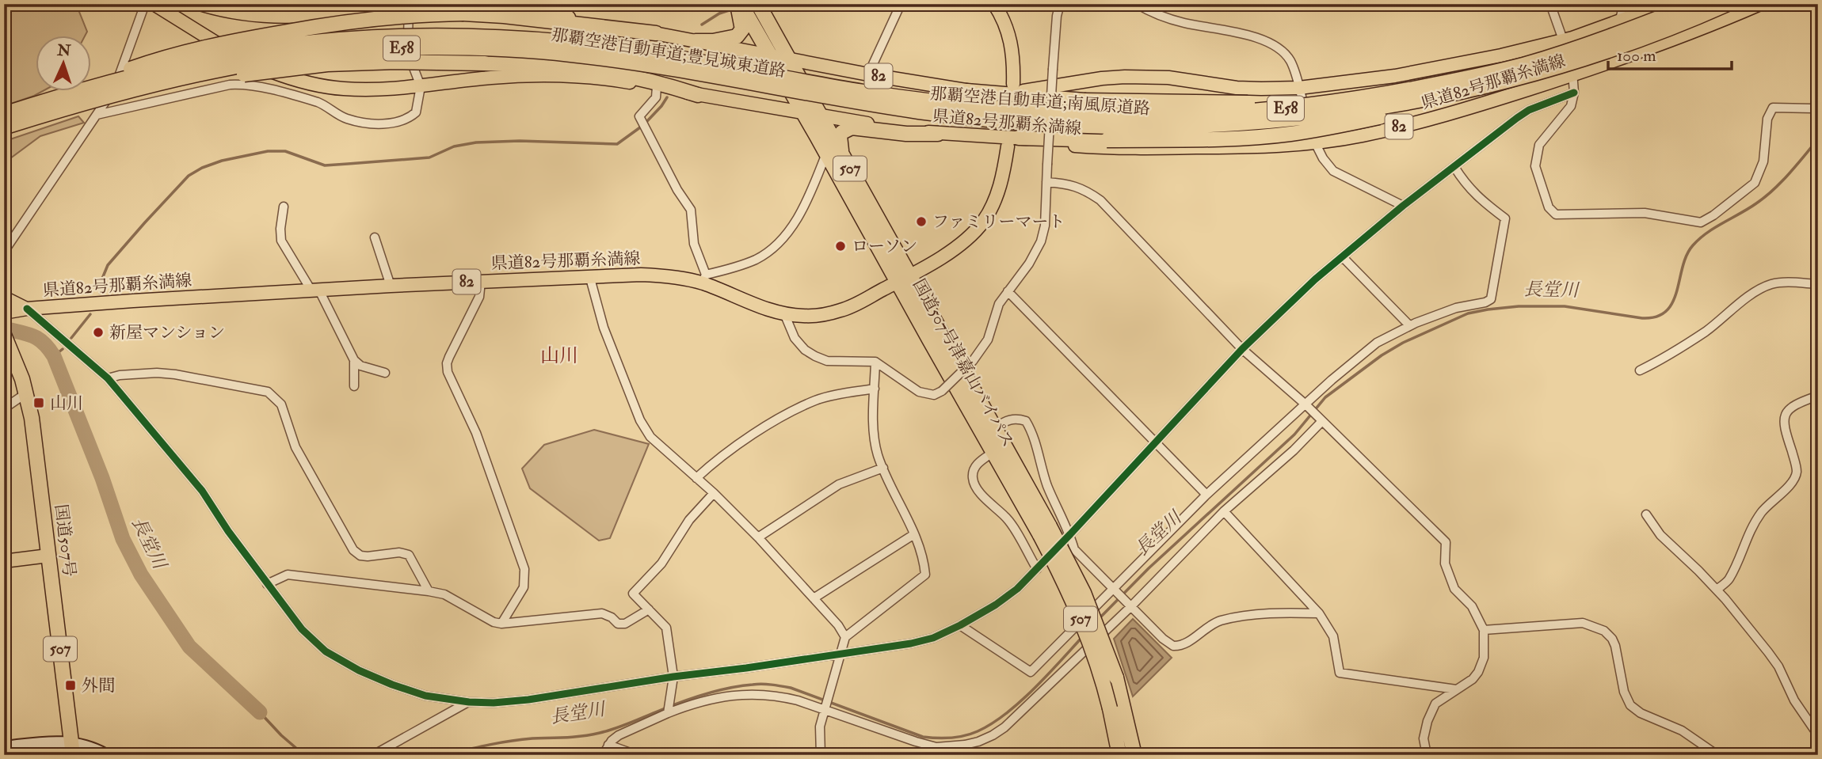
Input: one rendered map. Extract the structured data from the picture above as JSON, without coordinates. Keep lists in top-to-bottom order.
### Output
{
  "streets": {
    "highway": [
      "E58",
      "那覇空港自動車道;豊見城東道路",
      "那覇空港自動車道;南風原道路",
      "507",
      "国道507号津嘉山バイパス",
      "国道507号"
    ],
    "main road": ["82", "県道82号那覇糸満線"]
  },
  "crossings": [
    ["那覇空港自動車道;豊見城東道路", "那覇空港自動車道;南風原道路"],
    ["県道82号那覇糸満線", "国道507号津嘉山バイパス"]
  ],
  "districts": ["山川"],
  "water": ["長堂川"],
  "places": {
    "other": ["ファミリーマート", "ローソン", "新屋マンション"],
    "transit": ["山川", "外間"]
  },
  "scale_bar": "100 m",
  "north": "top"
}
